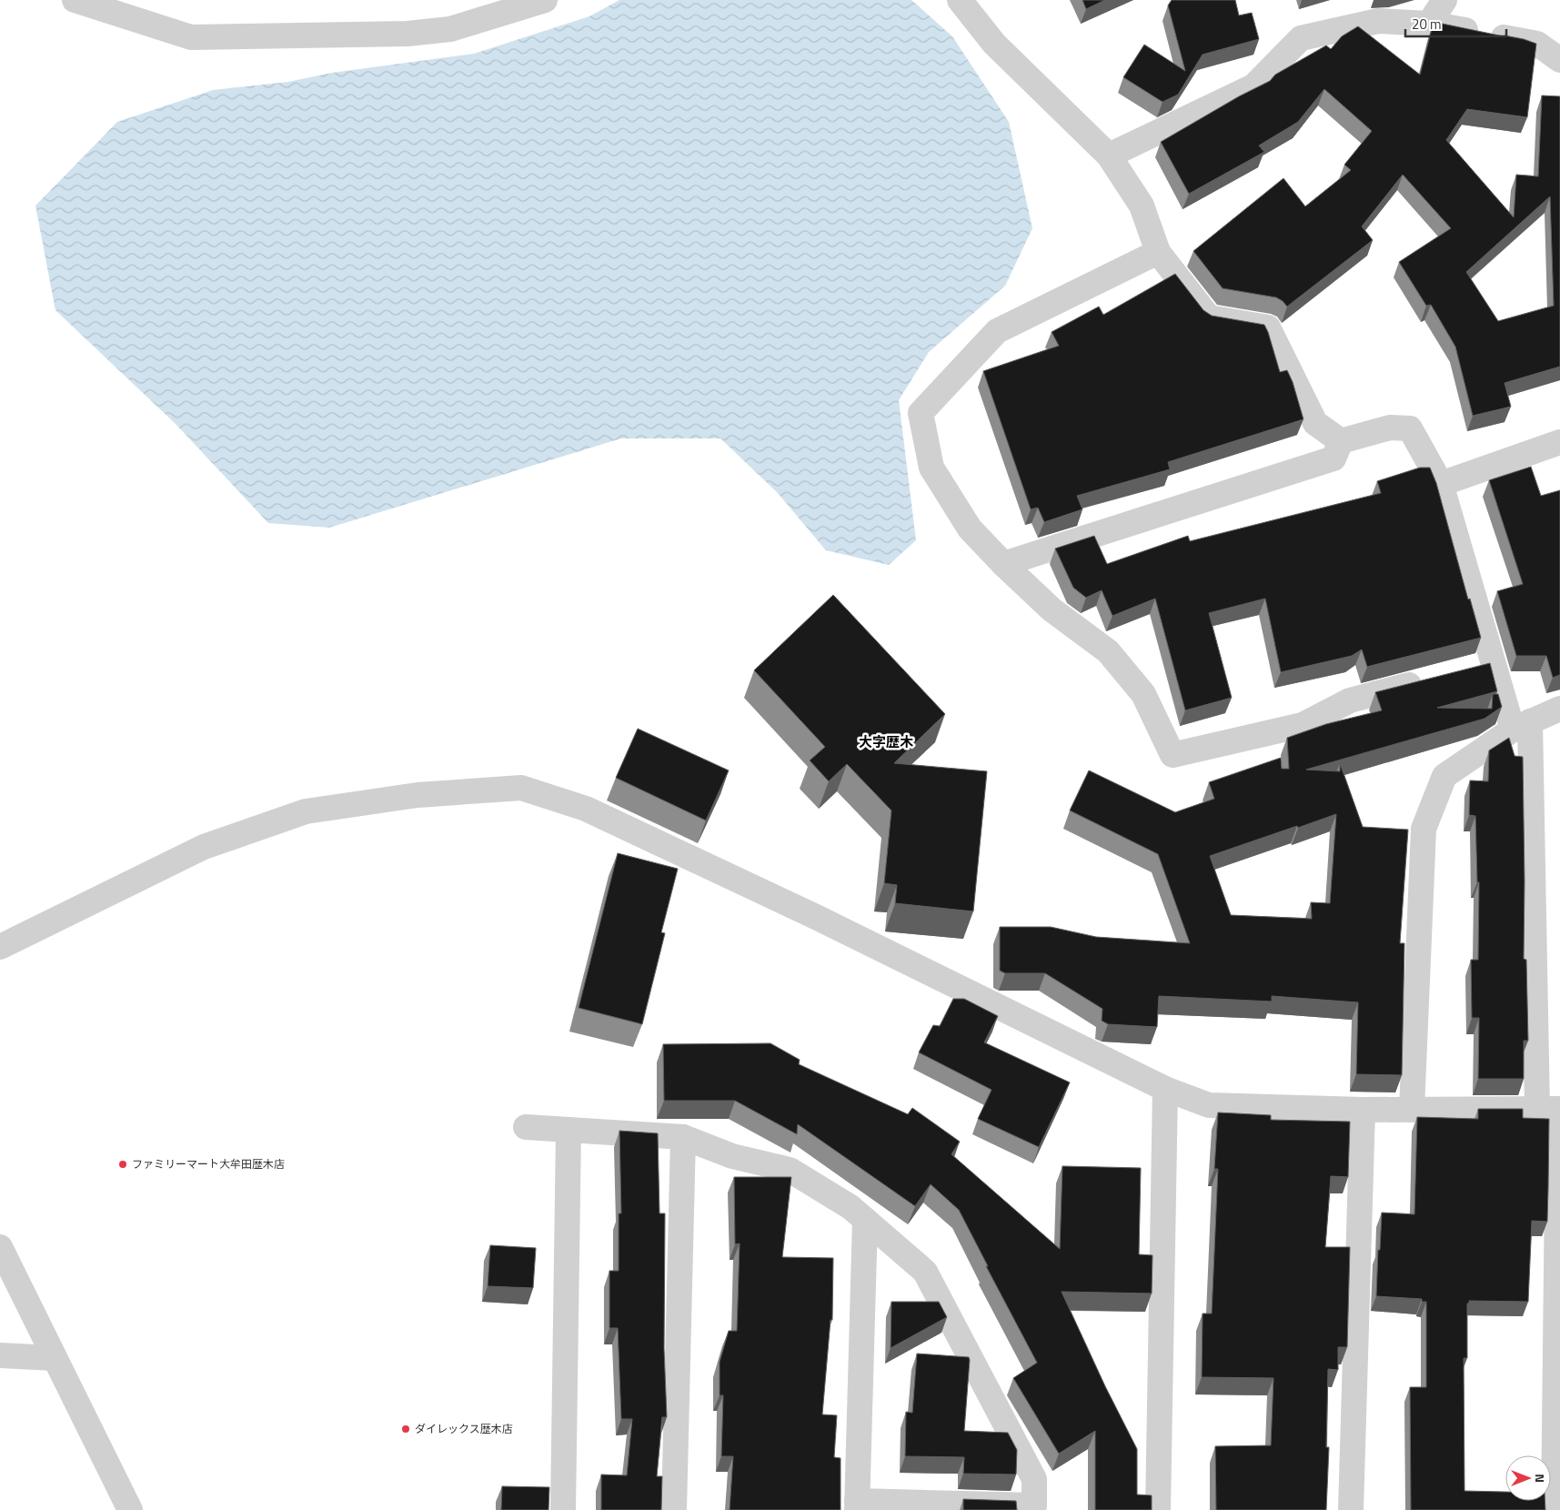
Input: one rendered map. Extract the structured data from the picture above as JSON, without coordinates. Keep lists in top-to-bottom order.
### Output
{
  "districts": ["大字歴木"],
  "places": ["ファミリーマート大牟田歴木店", "ダイレックス歴木店"],
  "scale_bar": "20 m",
  "north": "right"
}
